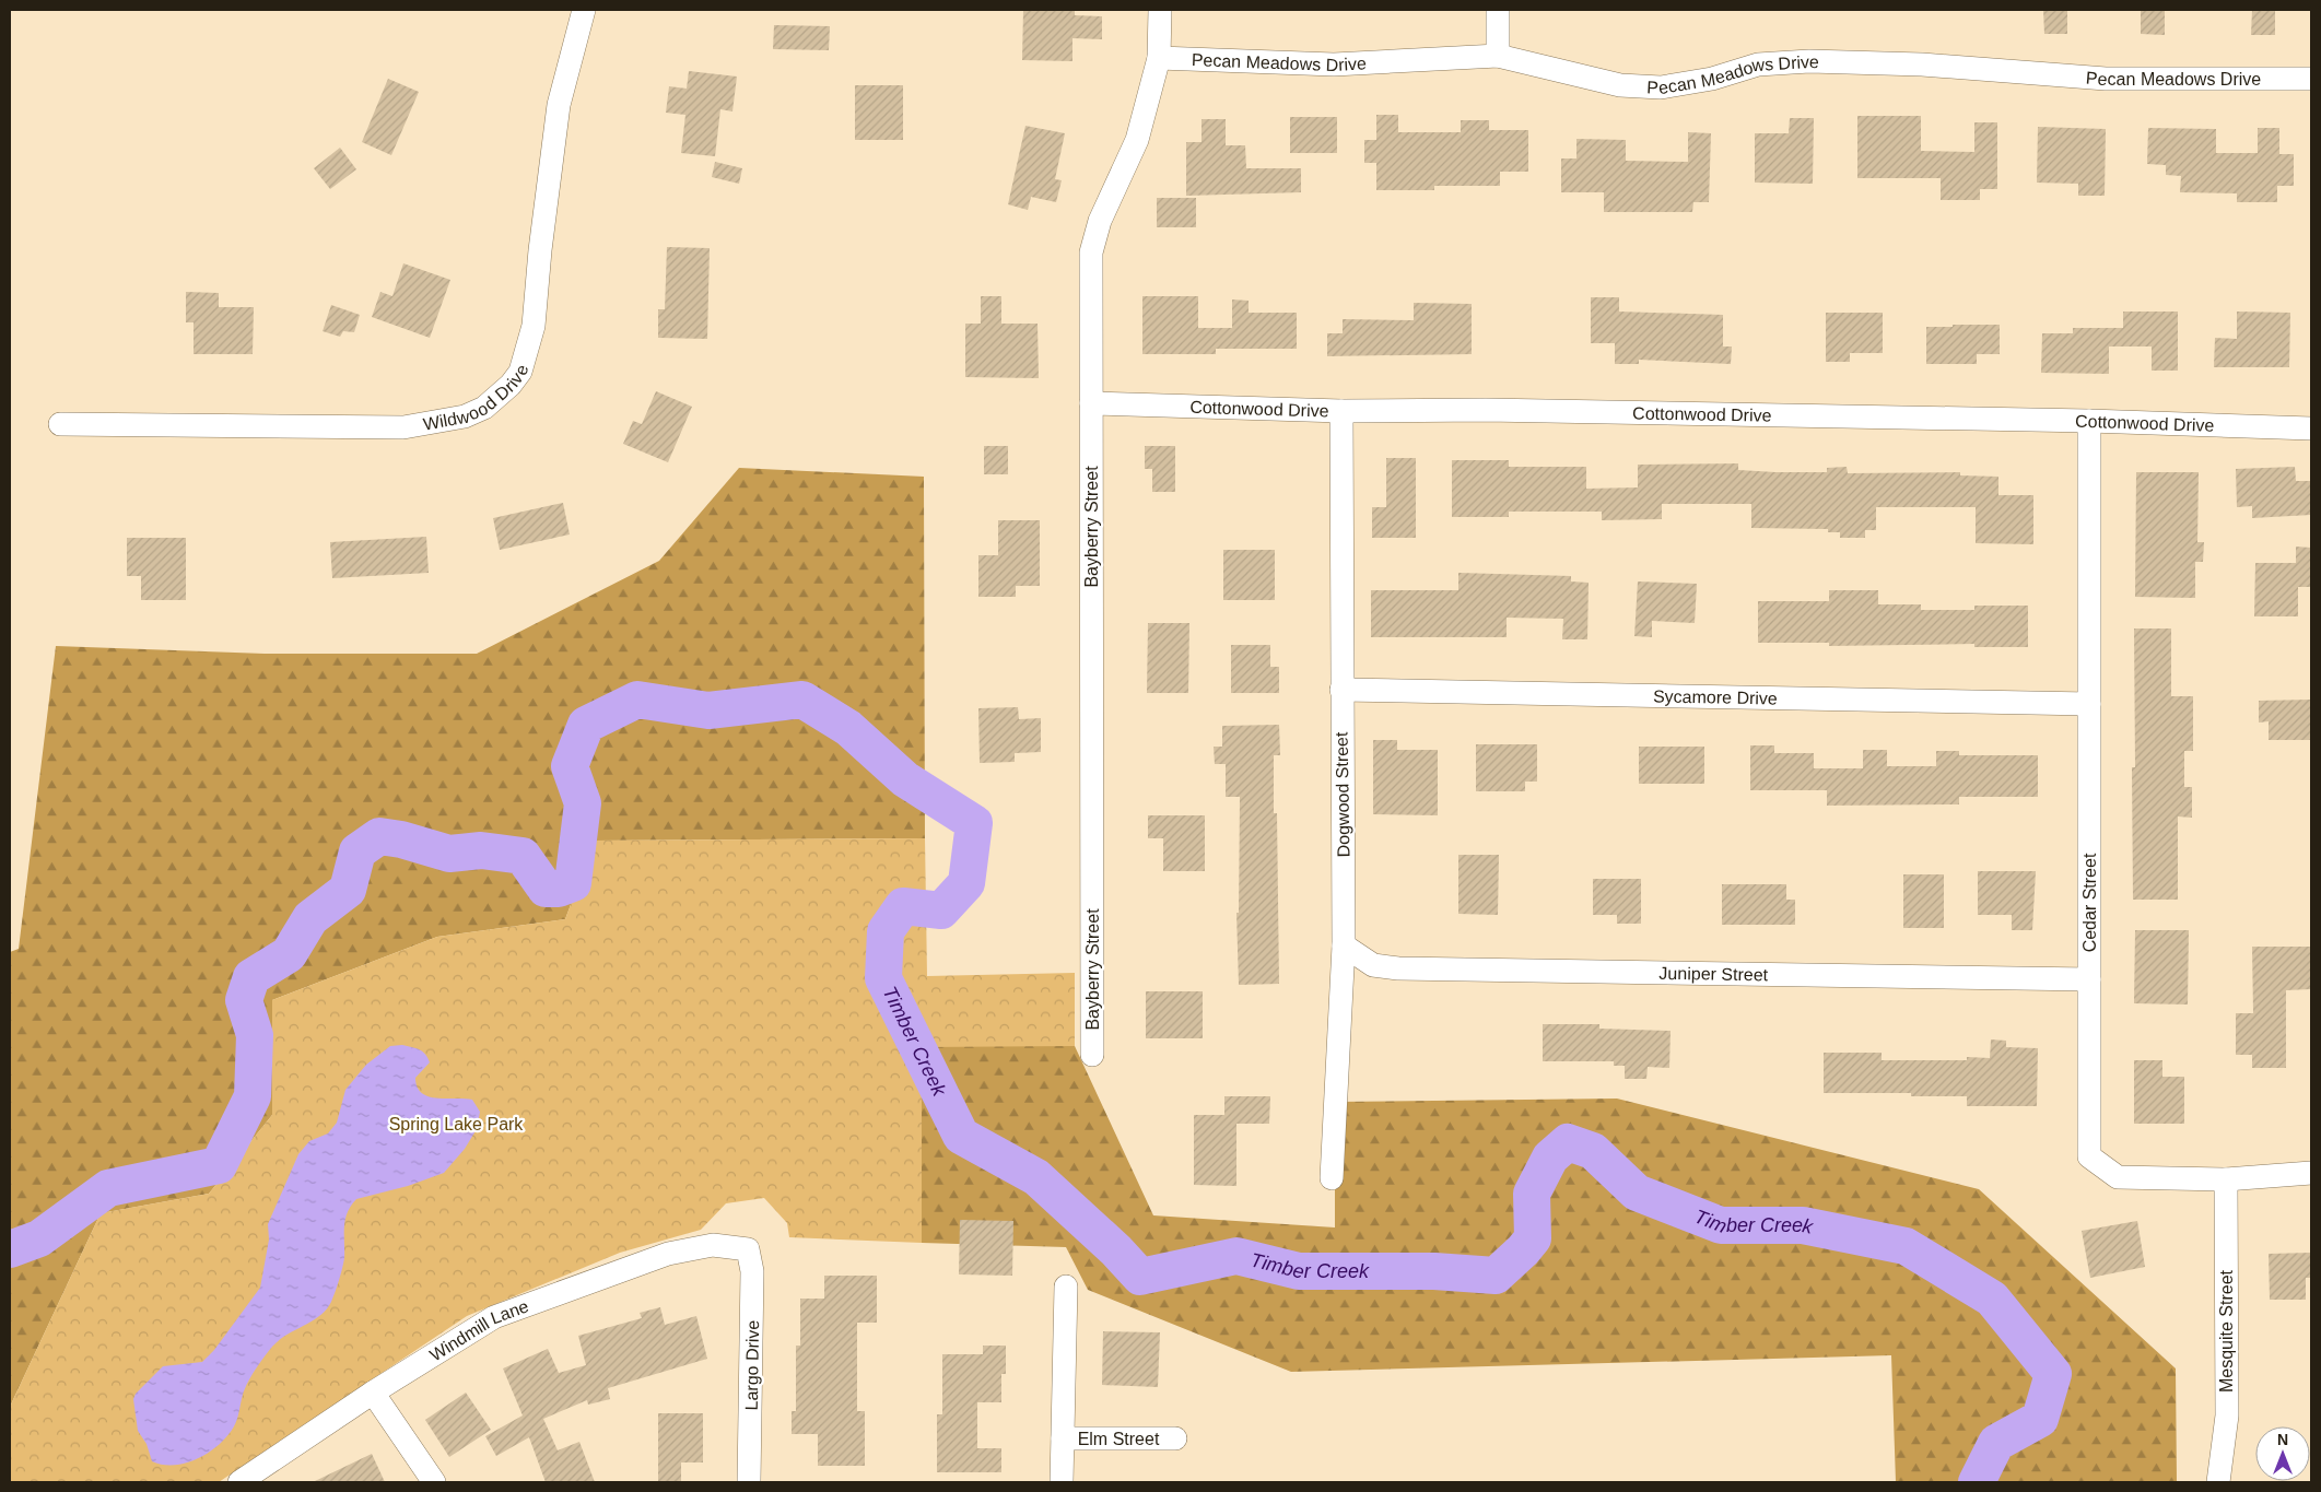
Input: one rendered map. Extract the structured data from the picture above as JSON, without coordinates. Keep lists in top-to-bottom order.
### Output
{
  "streets": {
    "street": [
      "Pecan Meadows Drive",
      "Wildwood Drive",
      "Cottonwood Drive",
      "Bayberry Street",
      "Sycamore Drive",
      "Dogwood Street",
      "Cedar Street",
      "Juniper Street",
      "Windmill Lane",
      "Mesquite Street",
      "Largo Drive",
      "Elm Street"
    ]
  },
  "crossings": [
    ["Pecan Meadows Drive", "Bayberry Street"],
    ["Cottonwood Drive", "Bayberry Street"],
    ["Cottonwood Drive", "Dogwood Street"],
    ["Cottonwood Drive", "Cedar Street"],
    ["Sycamore Drive", "Dogwood Street"],
    ["Sycamore Drive", "Cedar Street"],
    ["Dogwood Street", "Juniper Street"],
    ["Cedar Street", "Juniper Street"],
    ["Cedar Street", "Mesquite Street"],
    ["Windmill Lane", "Largo Drive"]
  ],
  "water": ["Timber Creek"],
  "parks": ["Spring Lake Park"],
  "north": "top"
}
